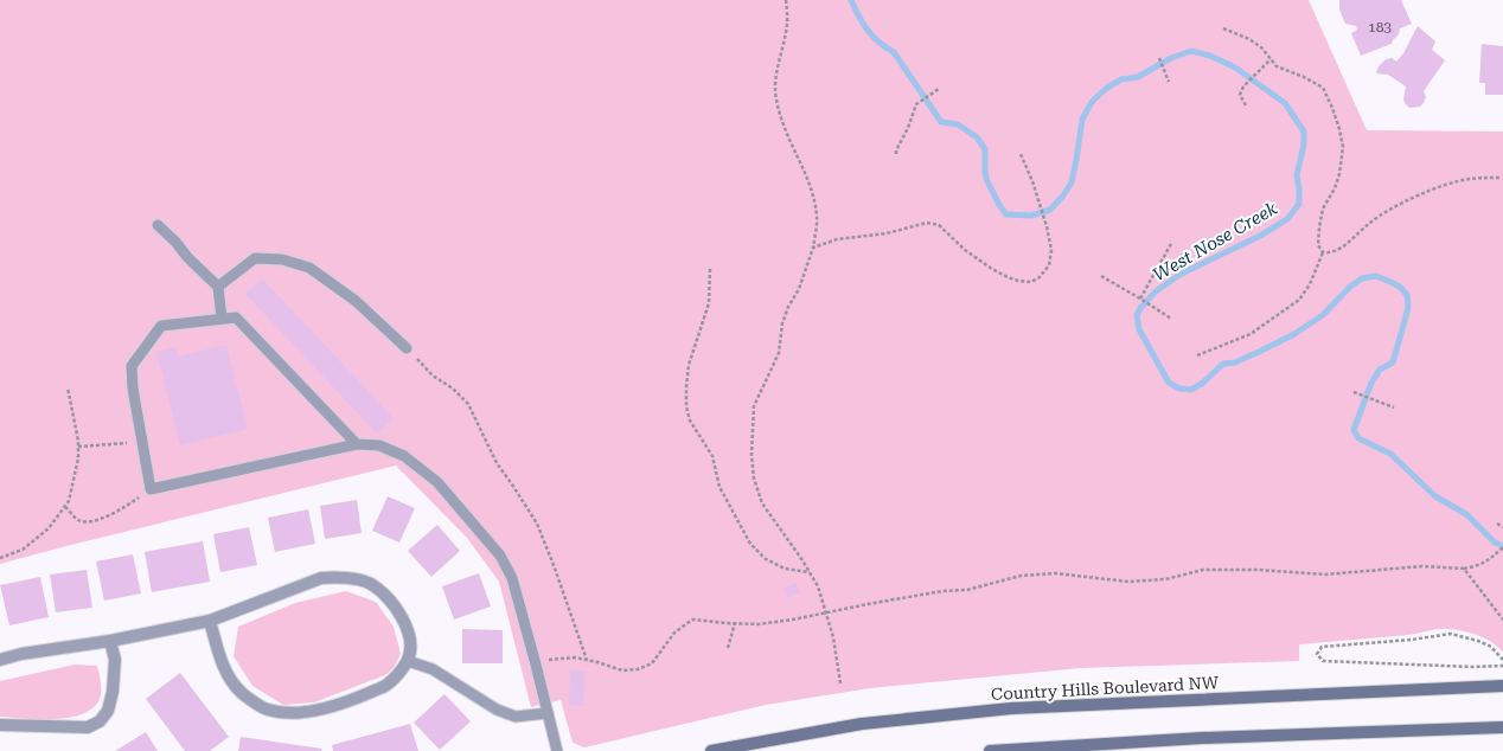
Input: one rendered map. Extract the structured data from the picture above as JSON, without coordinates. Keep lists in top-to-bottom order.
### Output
{
  "streets": {
    "main road": ["Country Hills Boulevard NW"]
  },
  "water": ["West Nose Creek"],
  "house_numbers": ["183"]
}
